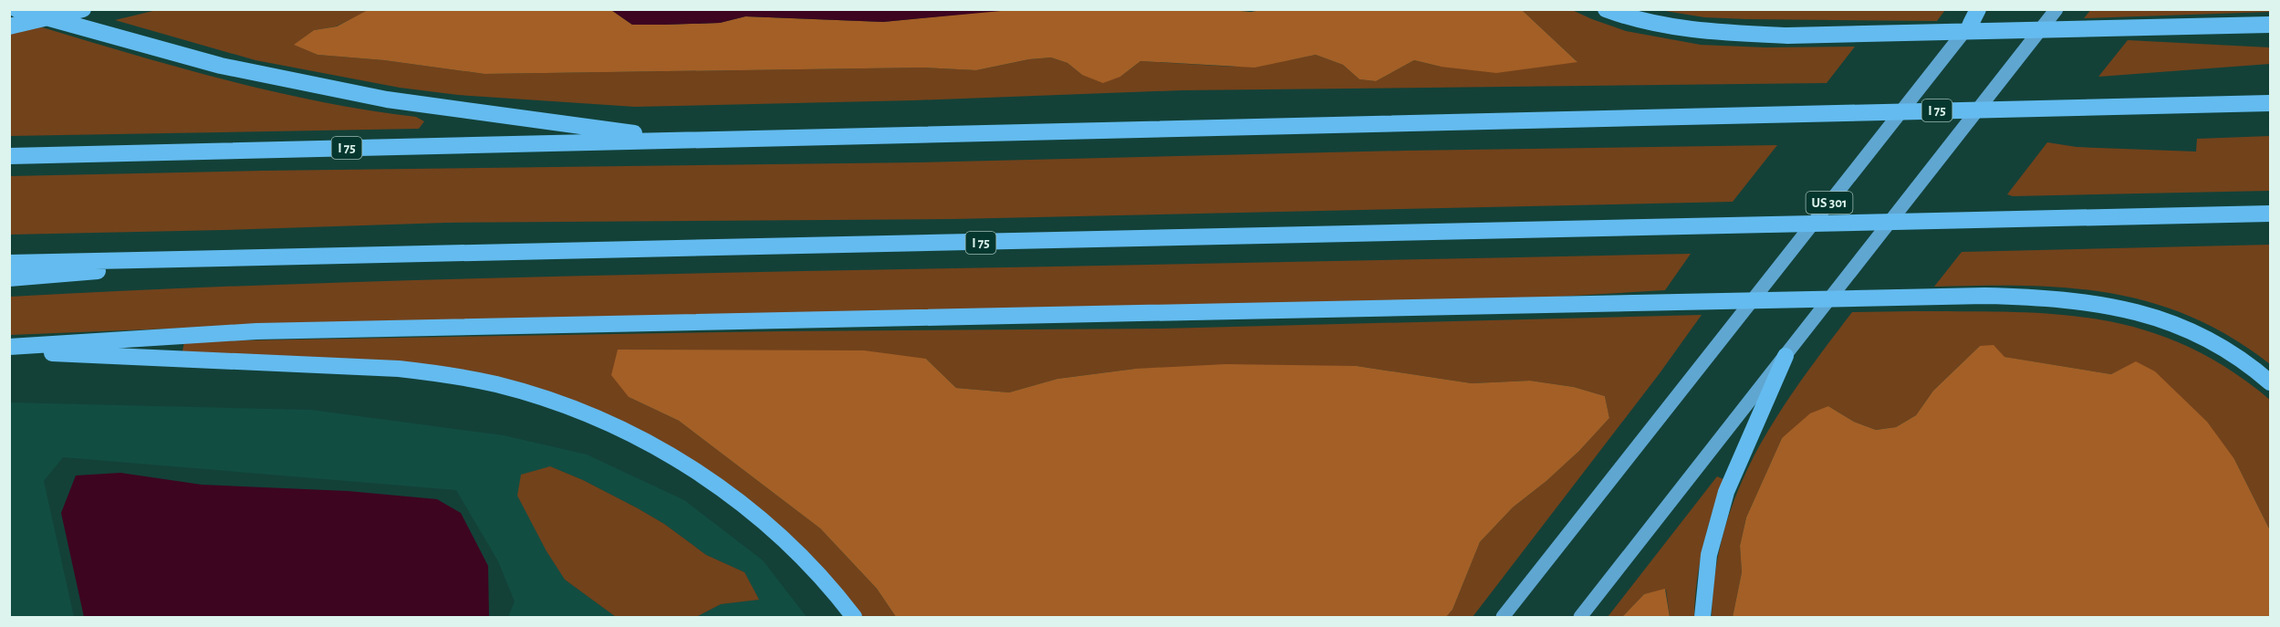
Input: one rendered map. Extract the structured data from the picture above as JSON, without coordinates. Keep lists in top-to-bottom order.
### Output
{
  "streets": {
    "highway": ["I 75"],
    "main road": ["US 301"]
  }
}
